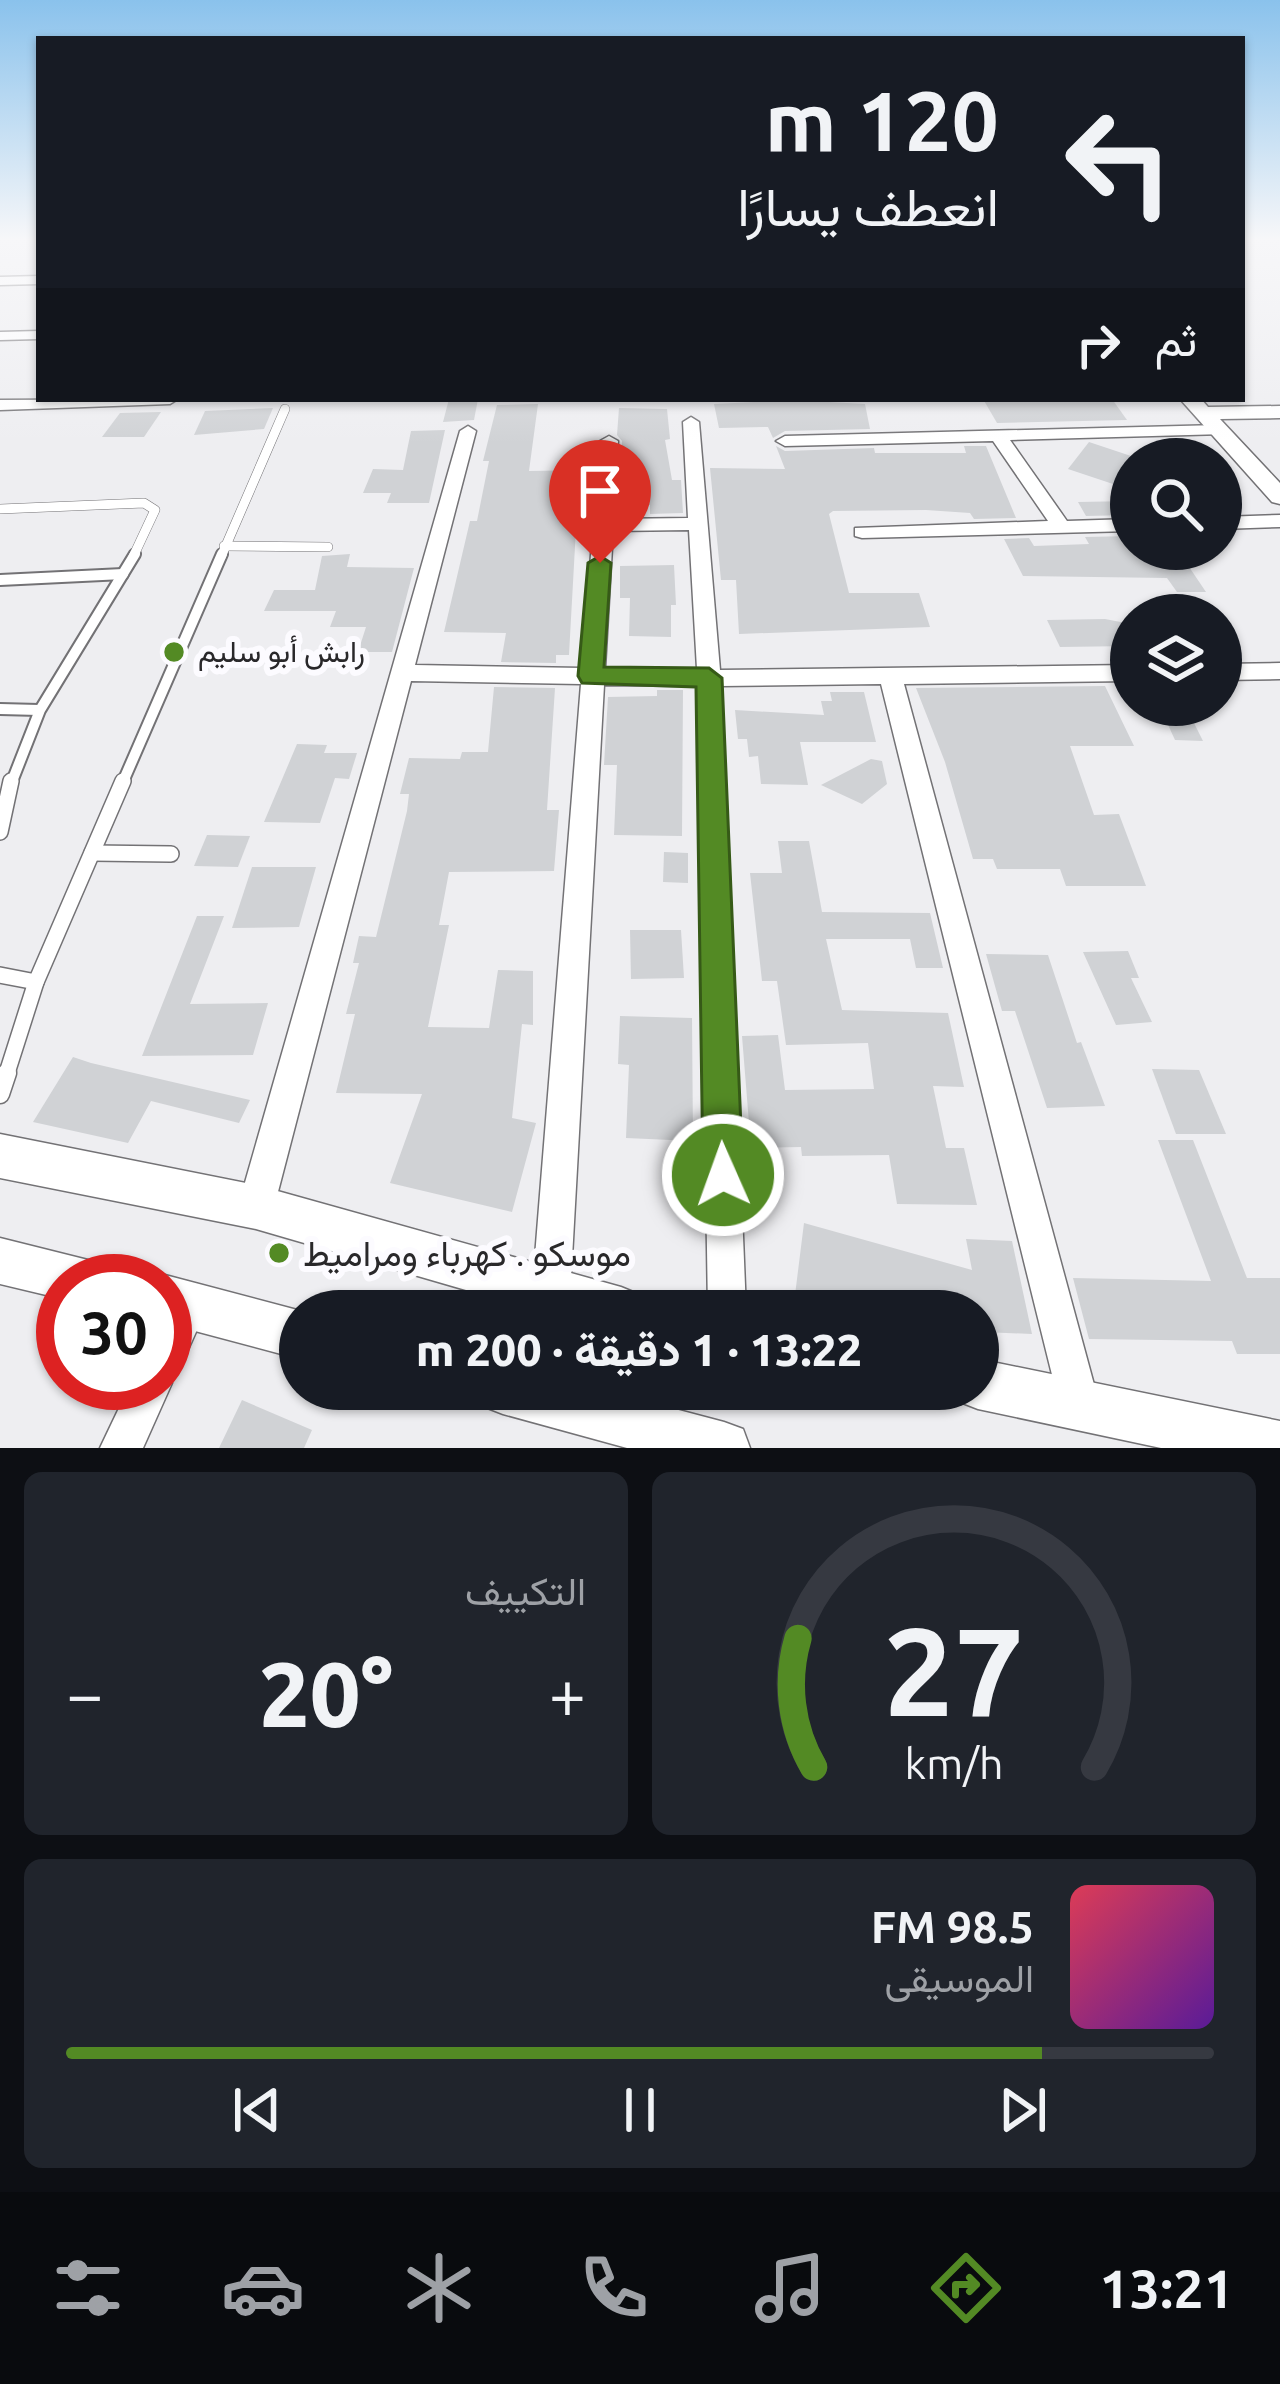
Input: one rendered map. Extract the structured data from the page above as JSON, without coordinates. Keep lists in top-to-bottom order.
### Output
{
  "places": ["رابش أبو سليم", "موسكو . كهرباء ومراميط"],
  "page": {
    "turn": ["120 m", "انعطف يسارًا"],
    "then": "ثم",
    "limit": "30",
    "trip": "13:22 · 1 دقيقة · 200 m",
    "tile": "التكييف",
    "heat": ["−", "20°", "+"],
    "song": ["98.5 FM", "الموسيقى"],
    "tabs": "13:21",
    "gauge": ["27", "km/h"]
  }
}
